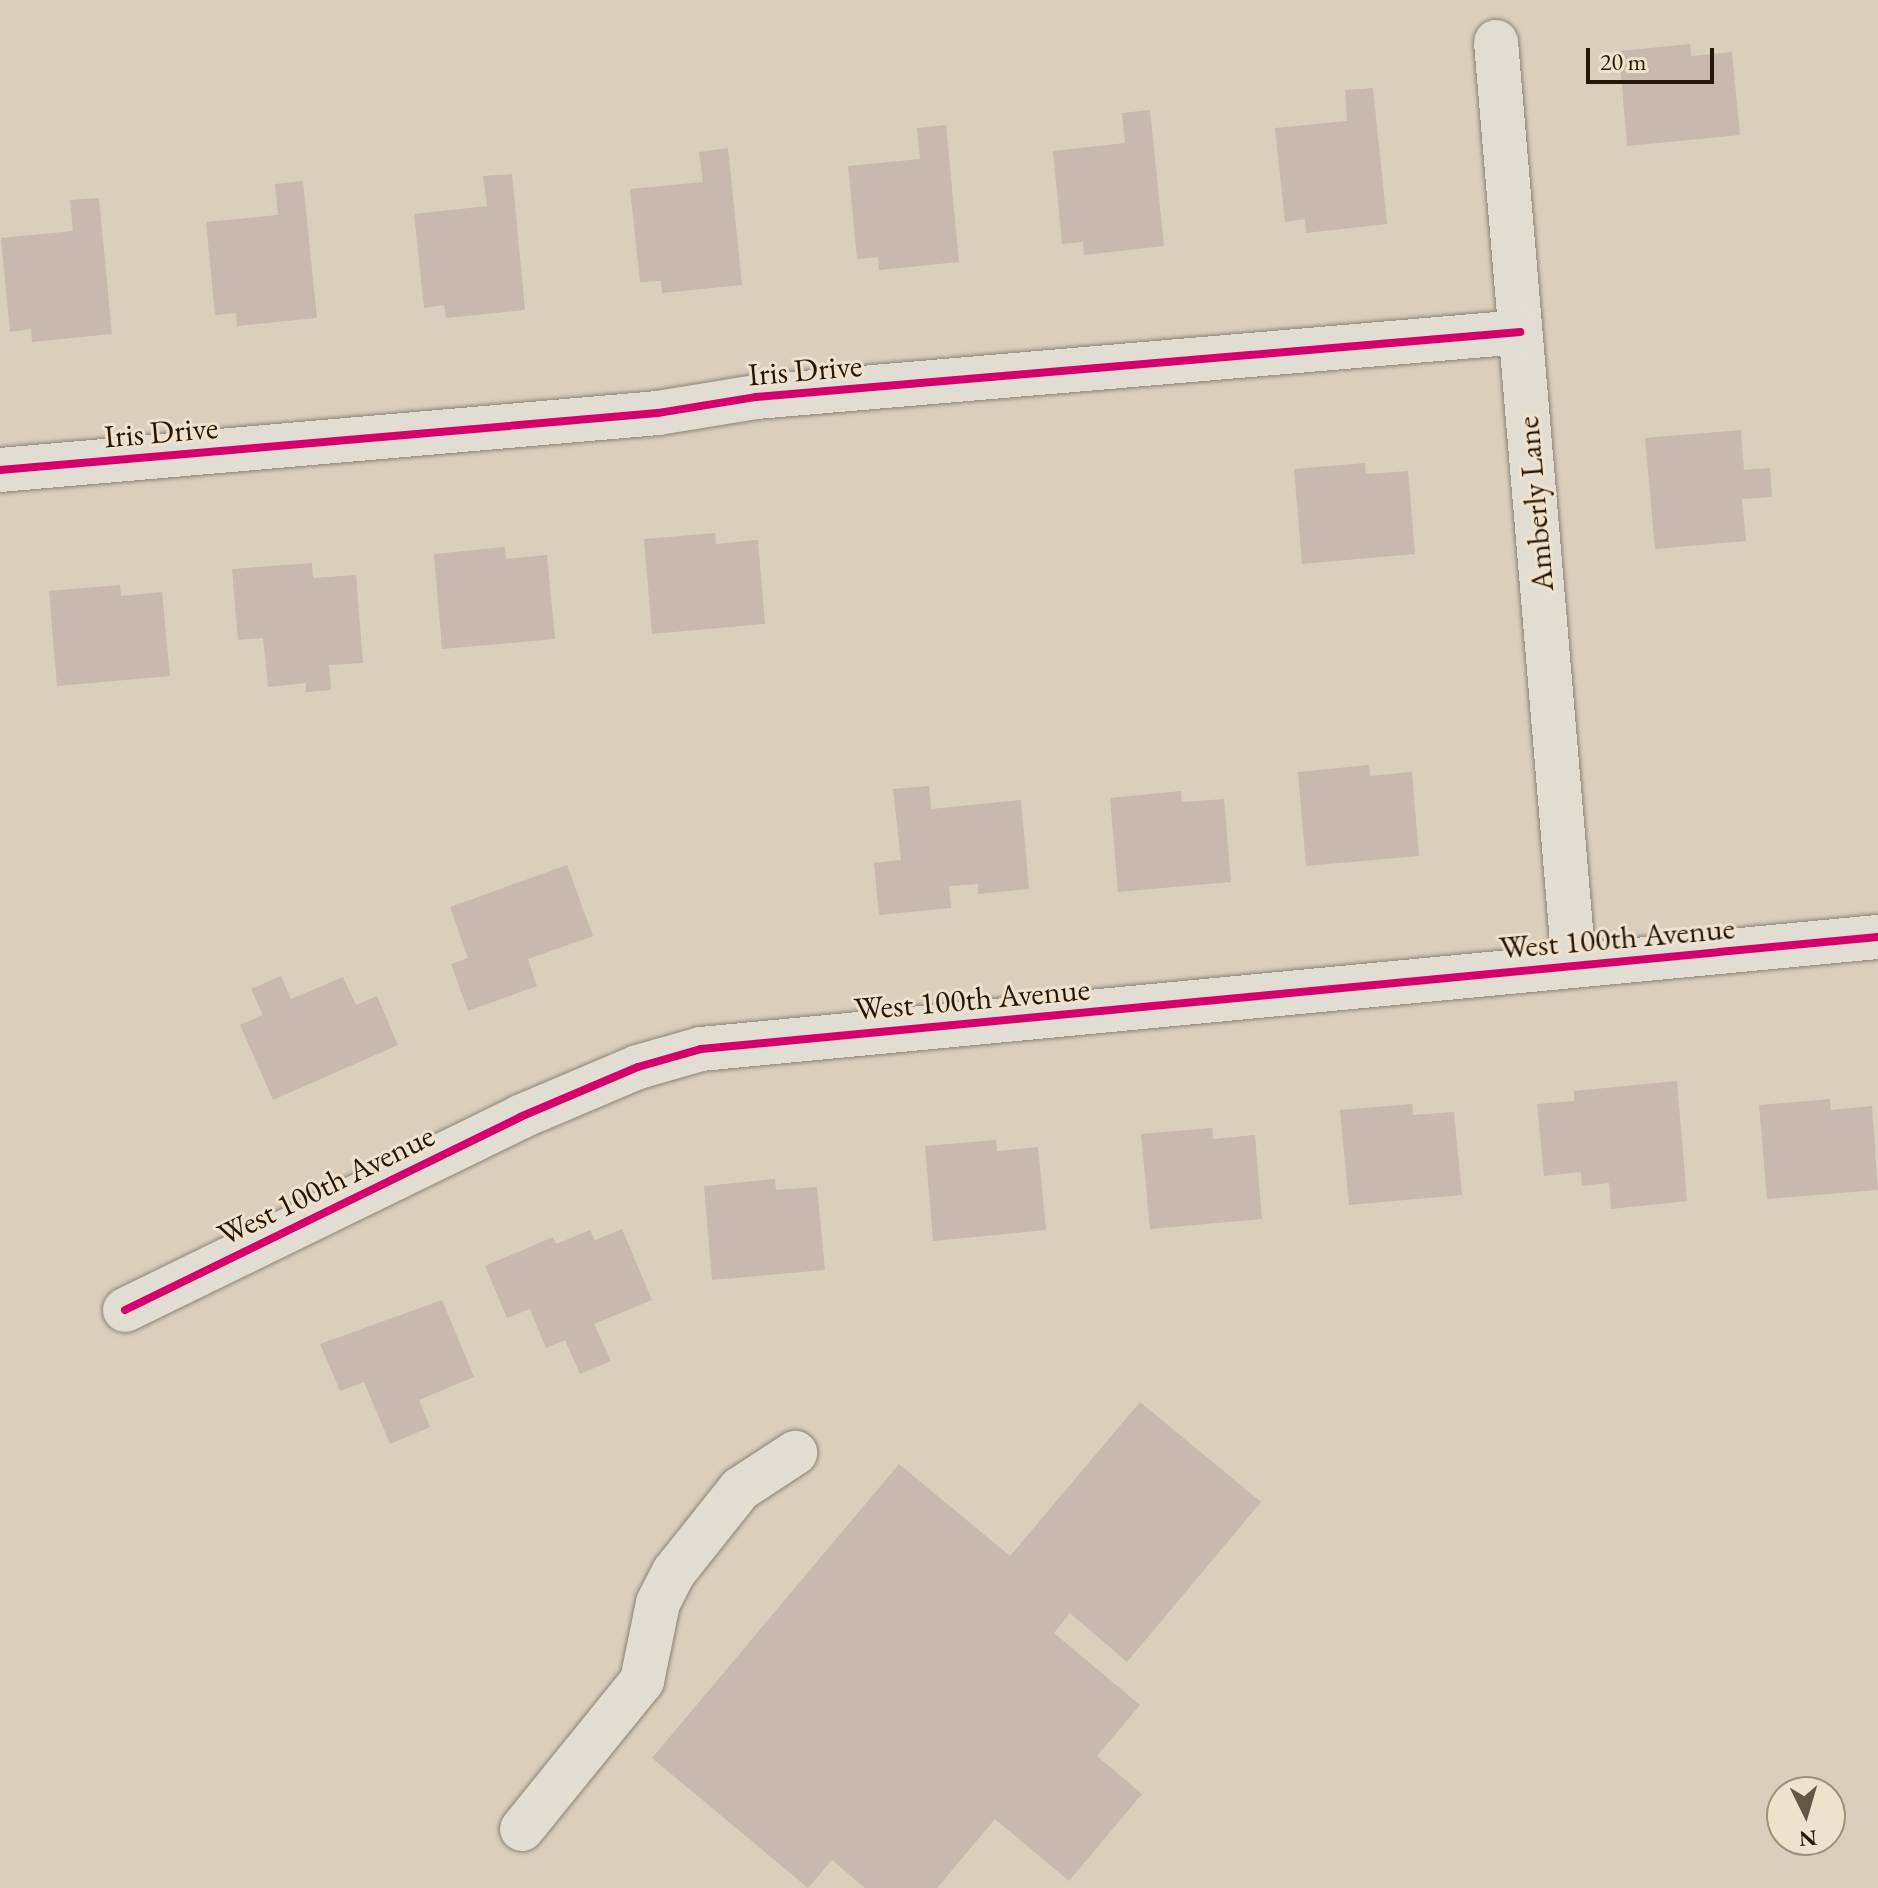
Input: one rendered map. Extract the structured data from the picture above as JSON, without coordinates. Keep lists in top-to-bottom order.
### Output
{
  "streets": {
    "street": ["Iris Drive", "Amberly Lane", "West 100th Avenue"]
  },
  "crossings": [
    ["Iris Drive", "Amberly Lane"],
    ["Amberly Lane", "West 100th Avenue"]
  ],
  "scale_bar": "20 m",
  "north": "bottom"
}
